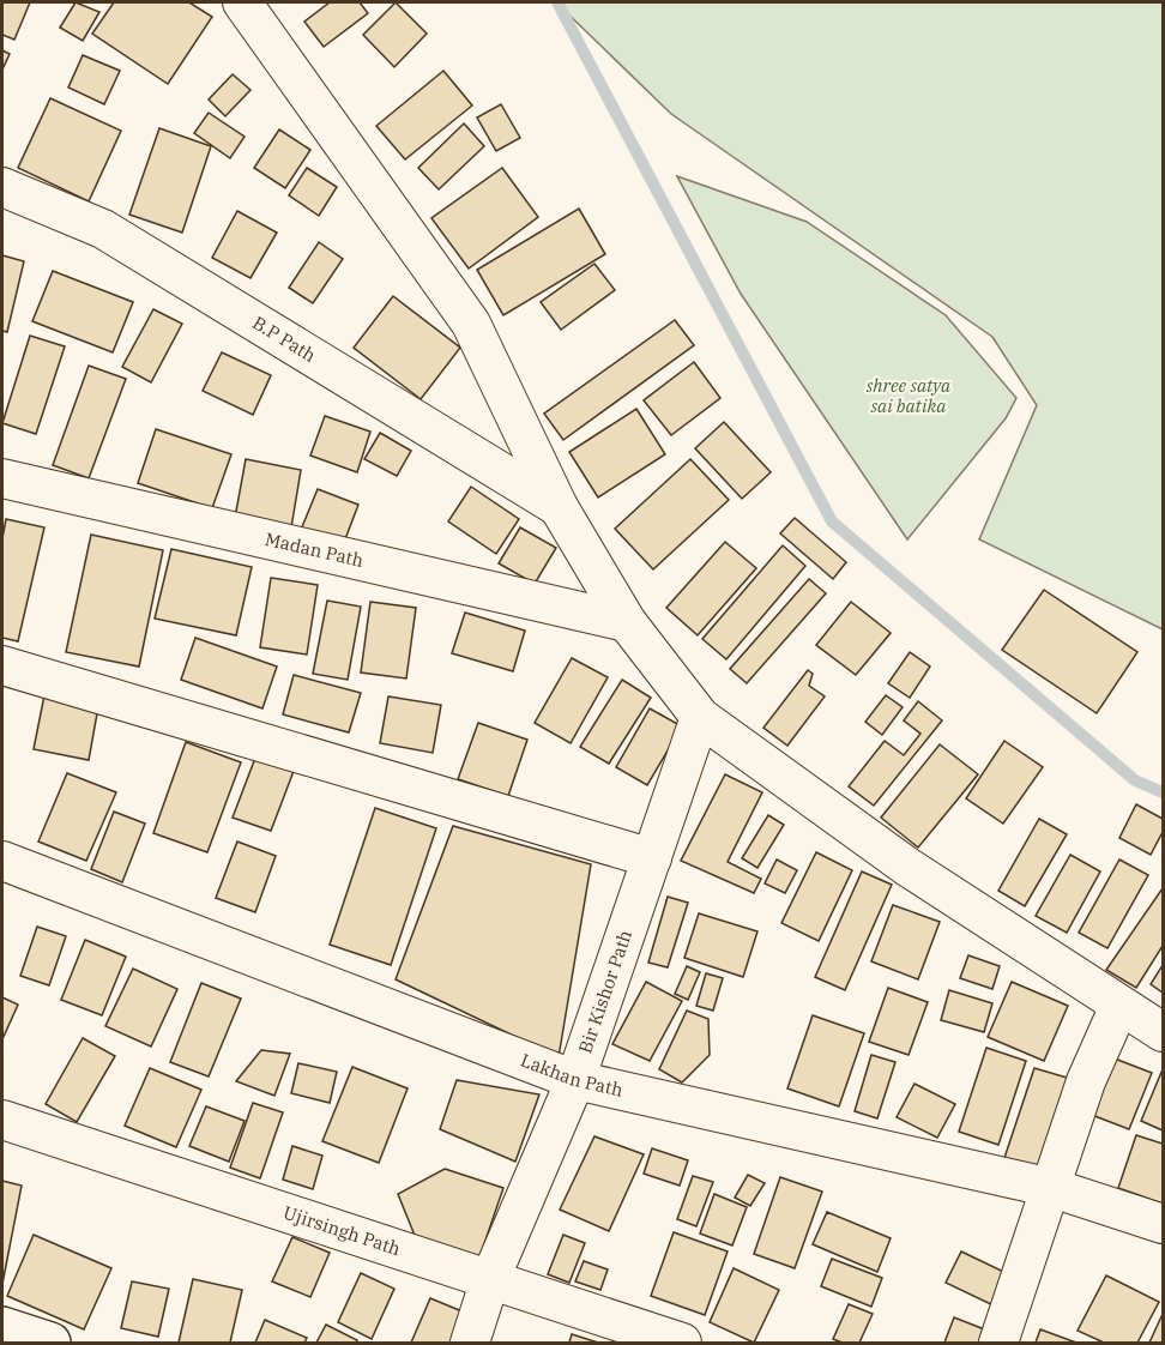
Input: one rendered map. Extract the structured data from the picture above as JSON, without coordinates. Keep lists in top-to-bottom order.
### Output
{
  "streets": {
    "street": [
      "B.P Path",
      "Madan Path",
      "Bir Kishor Path",
      "Lakhan Path",
      "Ujirsingh Path"
    ]
  },
  "crossings": [
    ["Bir Kishor Path", "Lakhan Path"],
    ["Bir Kishor Path", "Ujirsingh Path"]
  ],
  "parks": ["shree satya sai batika"]
}
